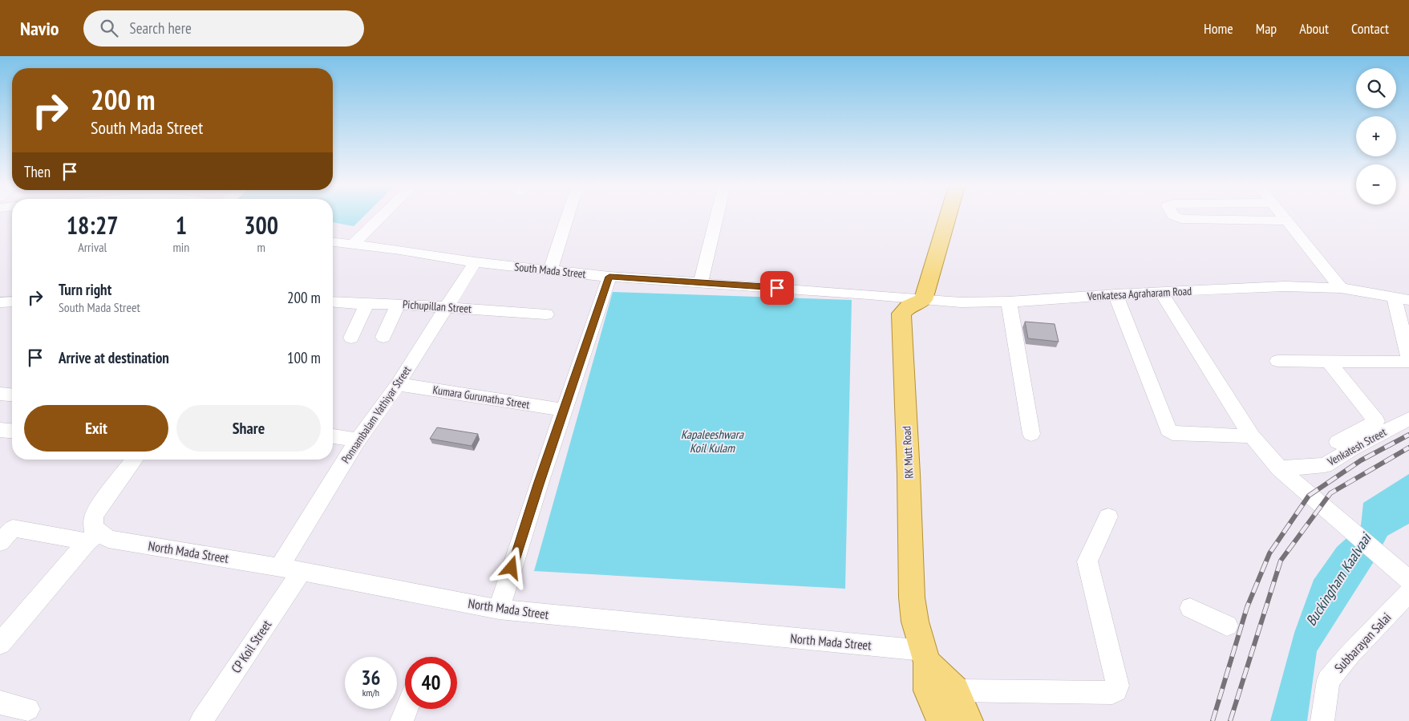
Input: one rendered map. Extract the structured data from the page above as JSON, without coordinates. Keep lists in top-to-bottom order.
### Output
{
  "streets": {
    "main road": ["RK Mutt Road"],
    "street": [
      "South Mada Street",
      "Venkatesa Agraharam Road",
      "Pichupillan Street",
      "Kumara Gurunatha Street",
      "Ponnambalam Vathiyar Street",
      "Venkatesh Street",
      "North Mada Street",
      "Subbarayan Salai",
      "CP Koil Street"
    ]
  },
  "crossings": [
    ["South Mada Street", "Venkatesa Agraharam Road"],
    ["South Mada Street", "Ponnambalam Vathiyar Street"],
    ["Venkatesa Agraharam Road", "RK Mutt Road"],
    ["Pichupillan Street", "Ponnambalam Vathiyar Street"],
    ["Kumara Gurunatha Street", "Ponnambalam Vathiyar Street"],
    ["Ponnambalam Vathiyar Street", "North Mada Street"],
    ["RK Mutt Road", "North Mada Street"],
    ["North Mada Street", "CP Koil Street"]
  ],
  "water": ["Kapaleeshwara Koil Kulam", "Buckingham Kaalvaai"],
  "page": {
    "header": "Navio",
    "search": "Search here",
    "nav": [
      "Home",
      "Map",
      "About",
      "Contact"
    ],
    "map_buttons": ["+", "−"],
    "turn": ["200 m", "South Mada Street"],
    "then": "Then",
    "eta": [
      "18:27",
      "Arrival",
      "1",
      "min",
      "300",
      "m"
    ],
    "list": [
      {
        "name": "Turn right",
        "note": "South Mada Street",
        "value": "200 m"
      },
      {
        "name": "Arrive at destination",
        "value": "100 m"
      }
    ],
    "buttons": ["Exit", "Share"],
    "speed": "36 km/h",
    "limit": "40"
  }
}
